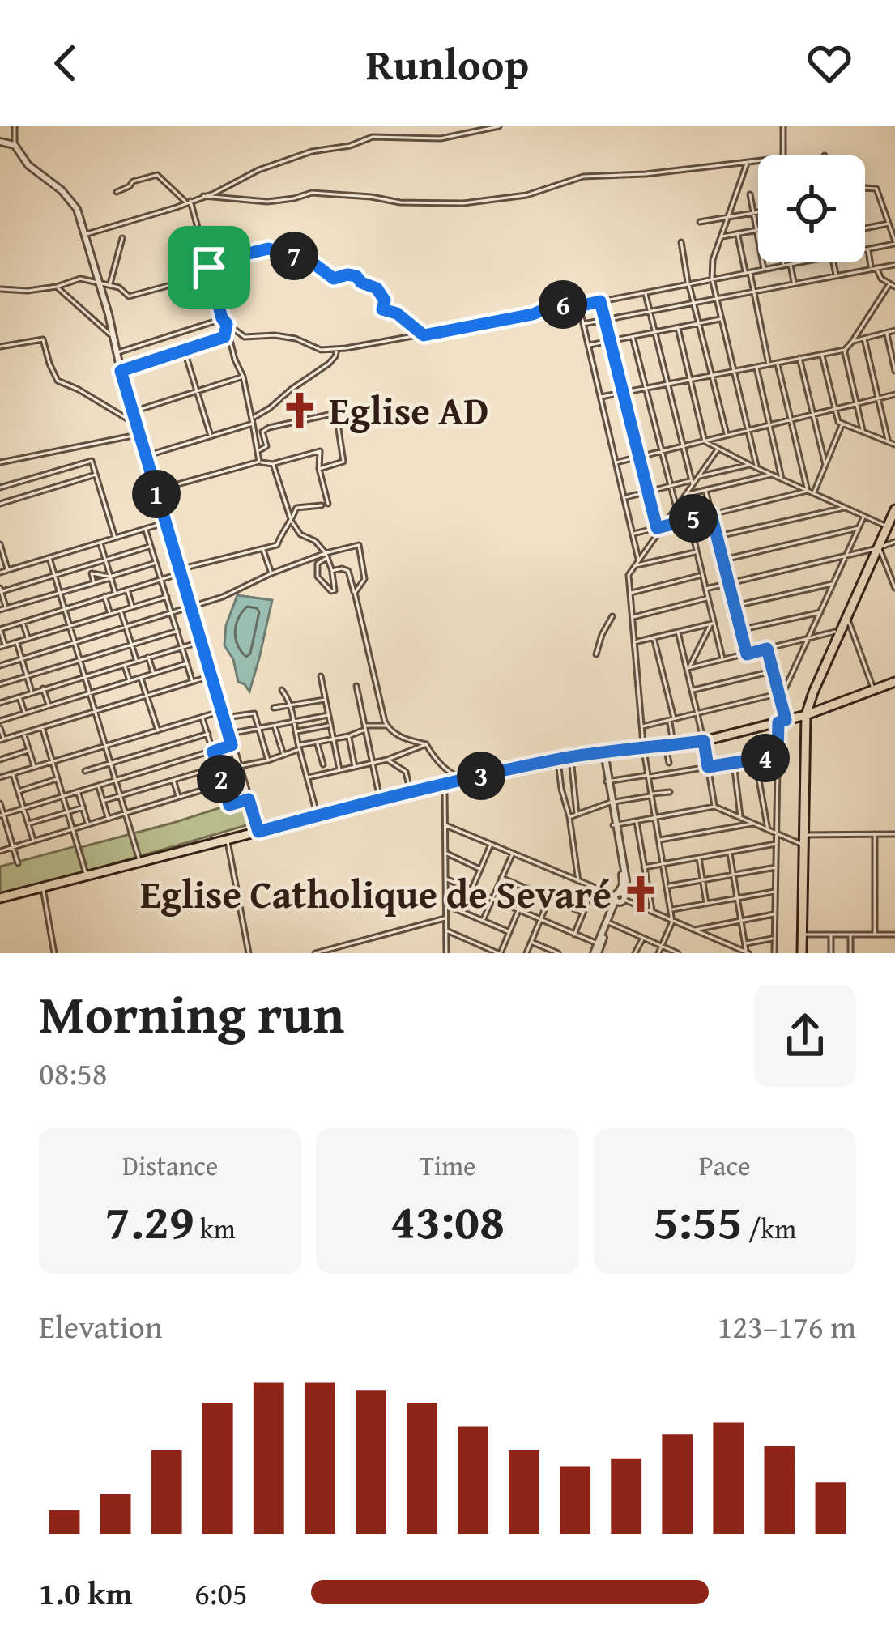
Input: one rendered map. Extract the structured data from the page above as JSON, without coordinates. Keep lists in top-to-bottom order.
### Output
{
  "places": {
    "church": ["Eglise AD", "Eglise Catholique de Sevaré"]
  },
  "page": {
    "header": "Runloop",
    "pins": [
      "7",
      "6",
      "1",
      "5",
      "4",
      "3",
      "2"
    ],
    "heading": ["Morning run", "08:58"],
    "stats": [
      ["Distance", "7.29 km"],
      ["Time", "43:08"],
      ["Pace", "5:55 /km"]
    ],
    "chart": ["Elevation", "123–176 m"],
    "list": [
      {
        "name": "1.0 km",
        "note": "6:05"
      }
    ]
  }
}
